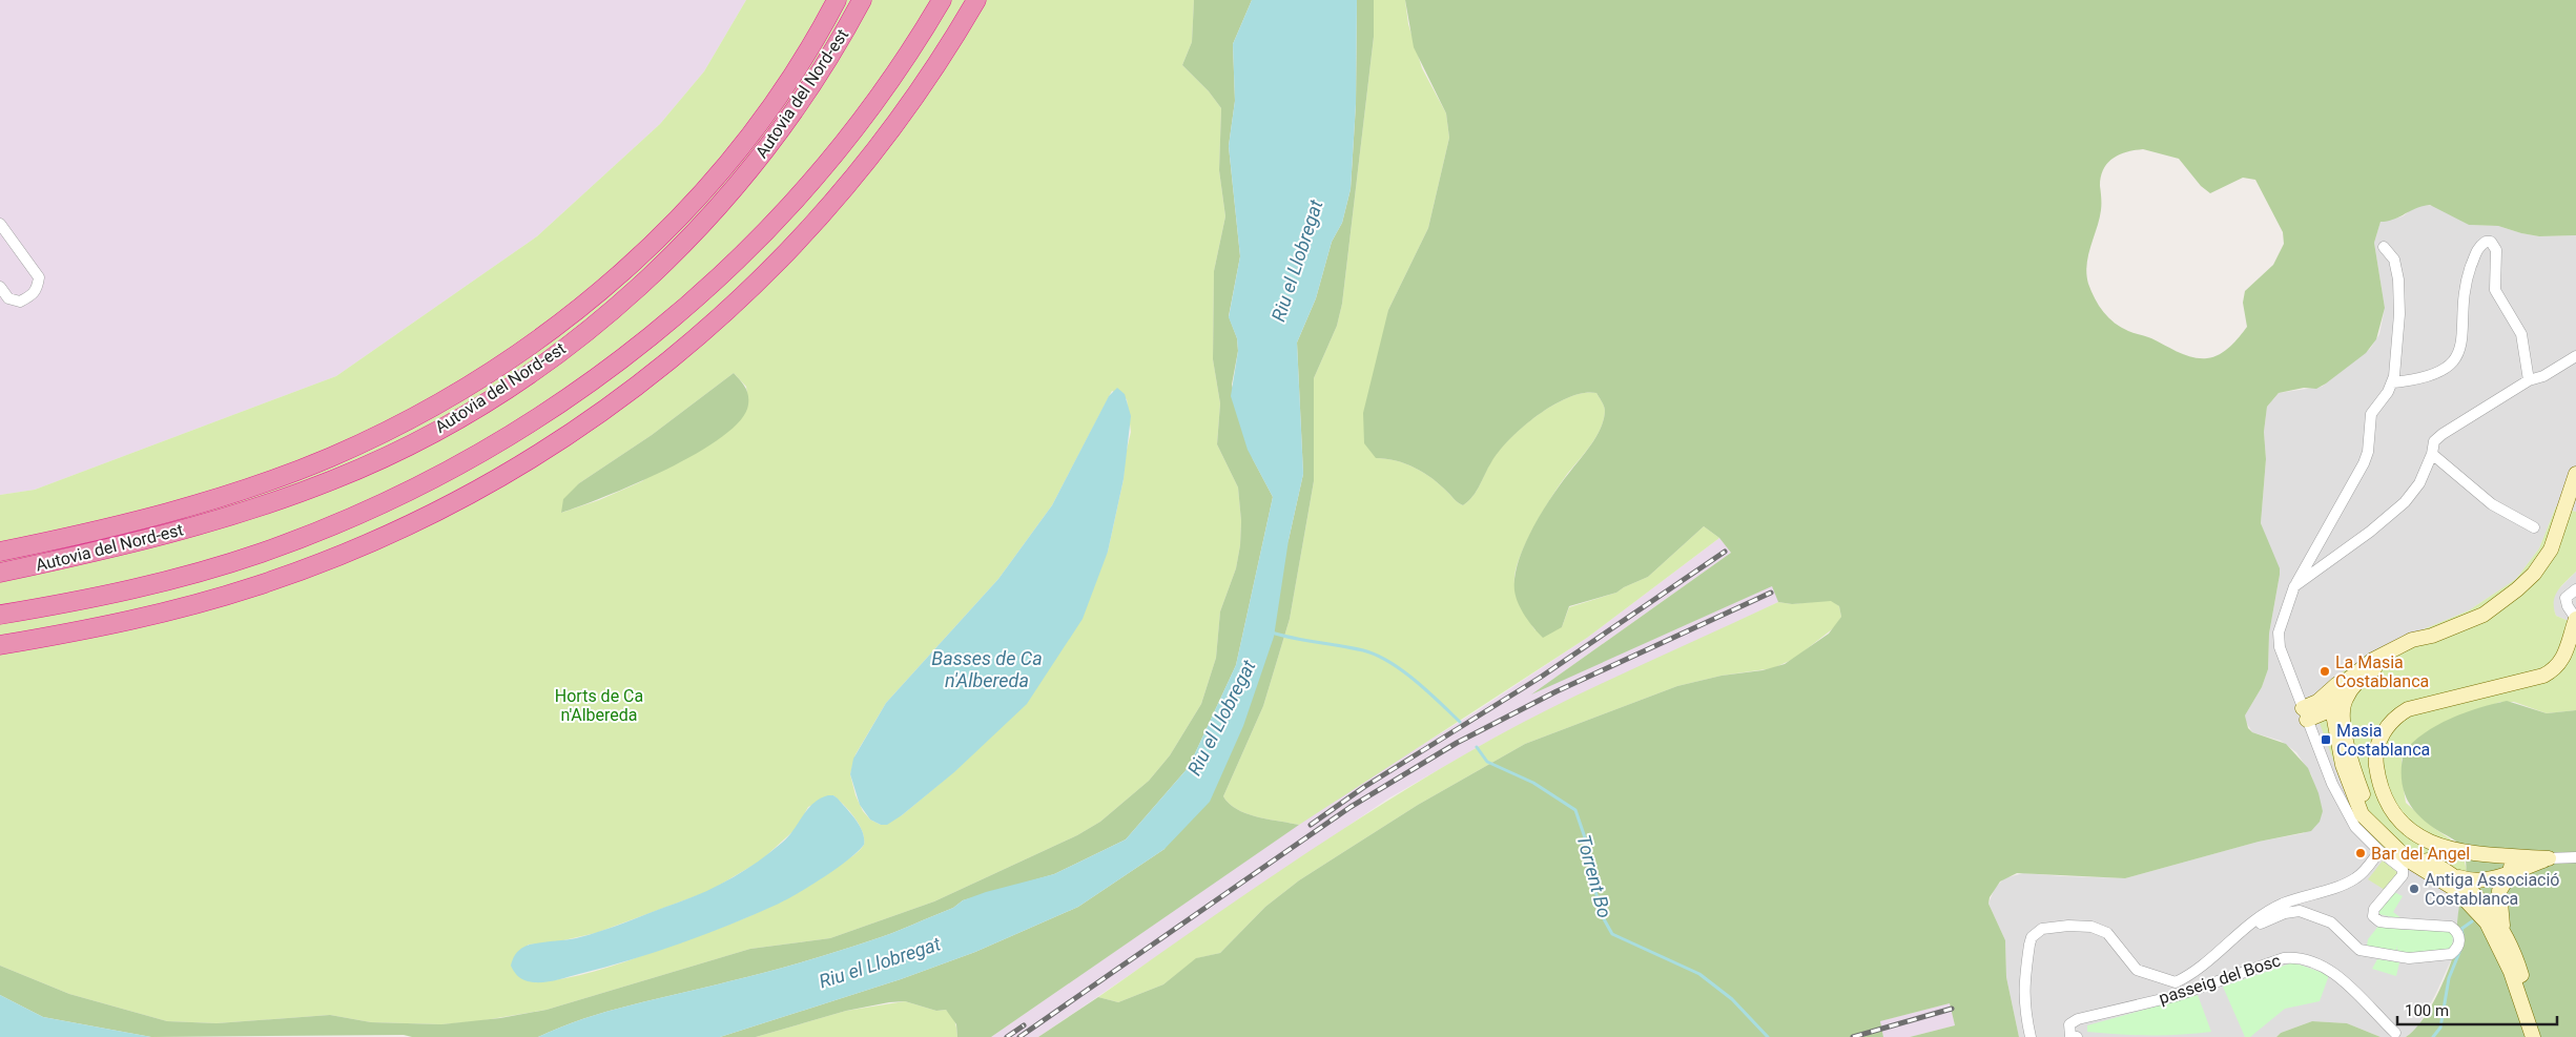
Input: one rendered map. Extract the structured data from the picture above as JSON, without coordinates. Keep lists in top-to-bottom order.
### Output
{
  "streets": {
    "highway": ["Autovia del Nord-est"],
    "street": ["passeig del Bosc"]
  },
  "water": ["Riu el Llobregat", "Basses de Ca n'Albereda", "Torrent Bo"],
  "parks": ["Horts de Ca n'Albereda"],
  "places": {
    "other": ["La Masia Costablanca", "Bar del Angel", "Antiga Associació Costablanca"],
    "transit": ["Masia Costablanca"]
  },
  "scale_bar": "100 m"
}
